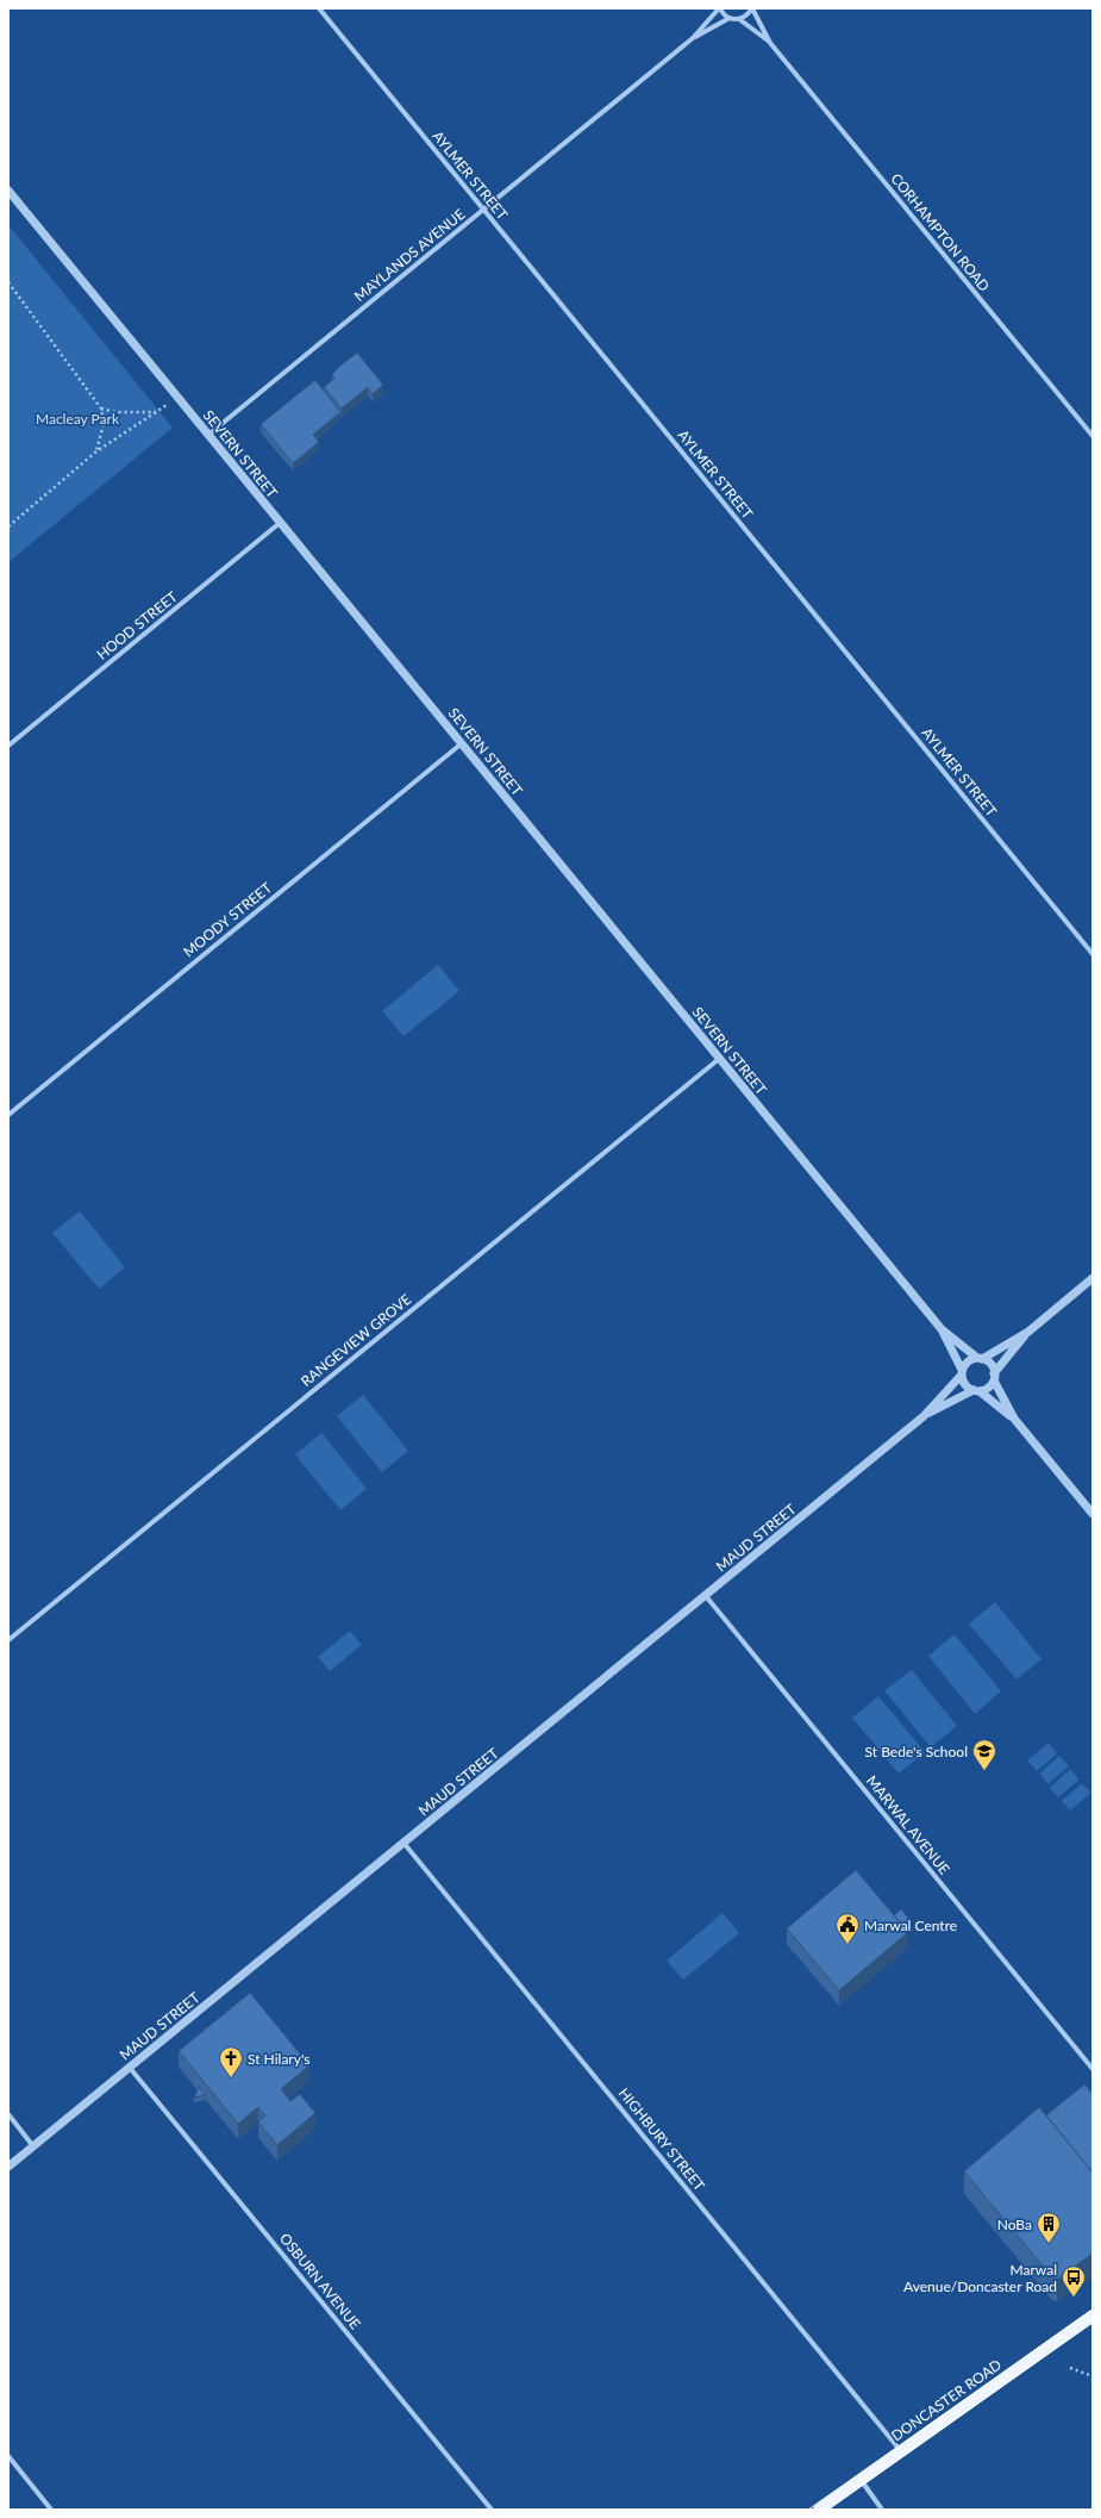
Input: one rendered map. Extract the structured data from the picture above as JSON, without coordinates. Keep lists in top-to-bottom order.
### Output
{
  "streets": {
    "main road": ["DONCASTER ROAD"],
    "street": [
      "AYLMER STREET",
      "CORHAMPTON ROAD",
      "MAYLANDS AVENUE",
      "SEVERN STREET",
      "HOOD STREET",
      "MOODY STREET",
      "RANGEVIEW GROVE",
      "MAUD STREET",
      "MARWAL AVENUE",
      "HIGHBURY STREET",
      "OSBURN AVENUE"
    ]
  },
  "crossings": [
    ["AYLMER STREET", "MAYLANDS AVENUE"],
    ["MAYLANDS AVENUE", "SEVERN STREET"],
    ["SEVERN STREET", "HOOD STREET"],
    ["SEVERN STREET", "MOODY STREET"],
    ["SEVERN STREET", "RANGEVIEW GROVE"],
    ["SEVERN STREET", "MAUD STREET"],
    ["MAUD STREET", "MARWAL AVENUE"],
    ["MAUD STREET", "HIGHBURY STREET"],
    ["MAUD STREET", "OSBURN AVENUE"],
    ["HIGHBURY STREET", "DONCASTER ROAD"]
  ],
  "parks": ["Macleay Park"],
  "places": {
    "school or university": ["St Bede's School"],
    "public building": ["Marwal Centre"],
    "church": ["St Hilary's"],
    "building": ["NoBa"],
    "bus stop": ["Marwal Avenue/Doncaster Road"]
  }
}
